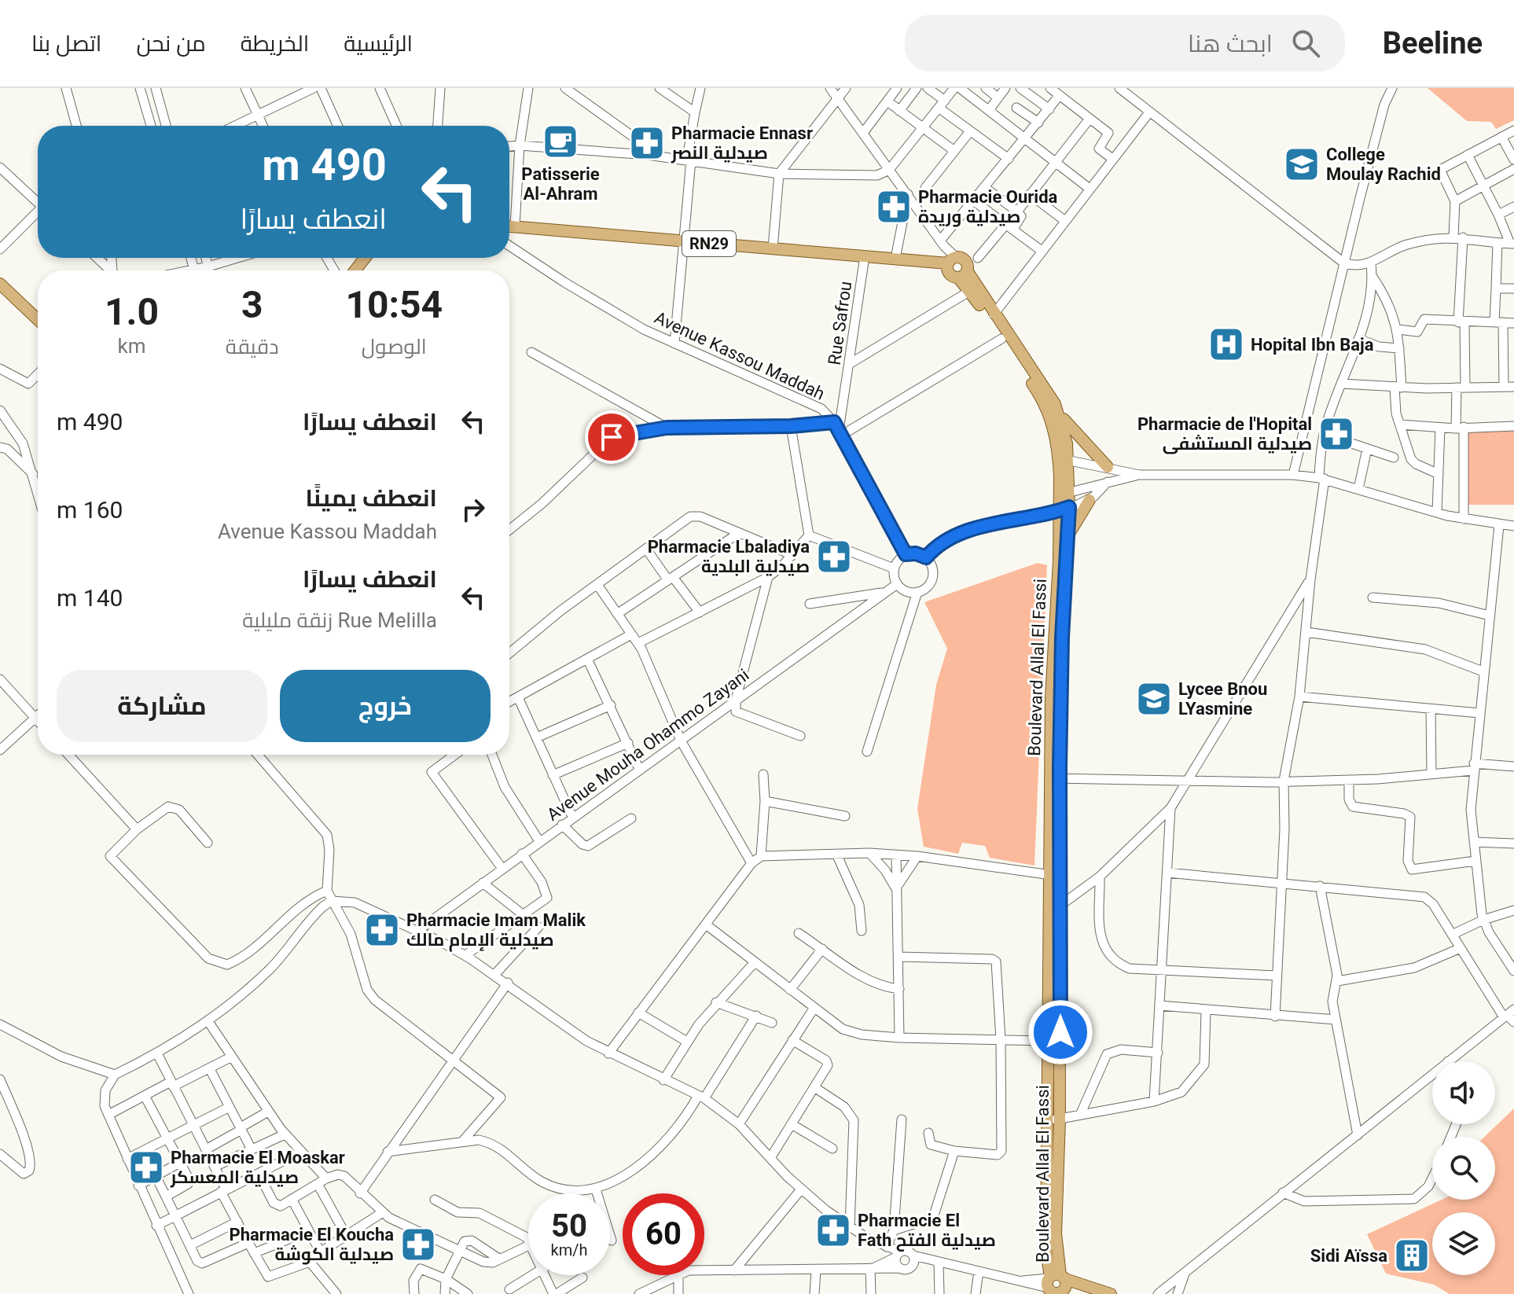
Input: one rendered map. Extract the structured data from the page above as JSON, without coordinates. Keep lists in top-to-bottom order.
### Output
{
  "streets": {
    "main road": ["RN29", "Boulevard Allal El Fassi"],
    "street": ["Rue Safrou", "Avenue Kassou Maddah", "Avenue Mouha Ohammo Zayani"]
  },
  "crossings": [
    ["RN29", "Rue Safrou"],
    ["RN29", "Boulevard Allal El Fassi"],
    ["Rue Safrou", "Avenue Kassou Maddah"],
    ["Avenue Kassou Maddah", "Avenue Mouha Ohammo Zayani"]
  ],
  "places": {
    "cafe": ["Patisserie Al-Ahram"],
    "pharmacy": [
      "Pharmacie Ennasr صيدلية النصر",
      "Pharmacie Ourida صيدلية وريدة",
      "Pharmacie de l'Hopital صيدلية المستشفى",
      "Pharmacie Lbaladiya صيدلية البلدية",
      "Pharmacie Imam Malik صيدلية الإمام مالك",
      "Pharmacie El Moaskar صيدلية المعسكر",
      "Pharmacie El Fath صيدلية الفتح",
      "Pharmacie El Koucha صيدلية الكوشة"
    ],
    "school or university": ["College Moulay Rachid", "Lycee Bnou LYasmine"],
    "hospital": ["Hopital Ibn Baja"],
    "building": ["Sidi Aïssa"]
  },
  "page": {
    "header": "Beeline",
    "search": "ابحث هنا",
    "nav": [
      "الرئيسية",
      "الخريطة",
      "من نحن",
      "اتصل بنا"
    ],
    "turn": ["490 m", "انعطف يسارًا"],
    "eta": [
      "10:54",
      "الوصول",
      "3",
      "دقيقة",
      "1.0",
      "km"
    ],
    "list": [
      {
        "name": "انعطف يسارًا",
        "value": "490 m"
      },
      {
        "name": "انعطف يمينًا",
        "note": "Avenue Kassou Maddah",
        "value": "160 m"
      },
      {
        "name": "انعطف يسارًا",
        "note": "Rue Melilla زنقة مليلية",
        "value": "140 m"
      }
    ],
    "buttons": ["خروج", "مشاركة"],
    "speed": "50 km/h",
    "limit": "60"
  }
}
